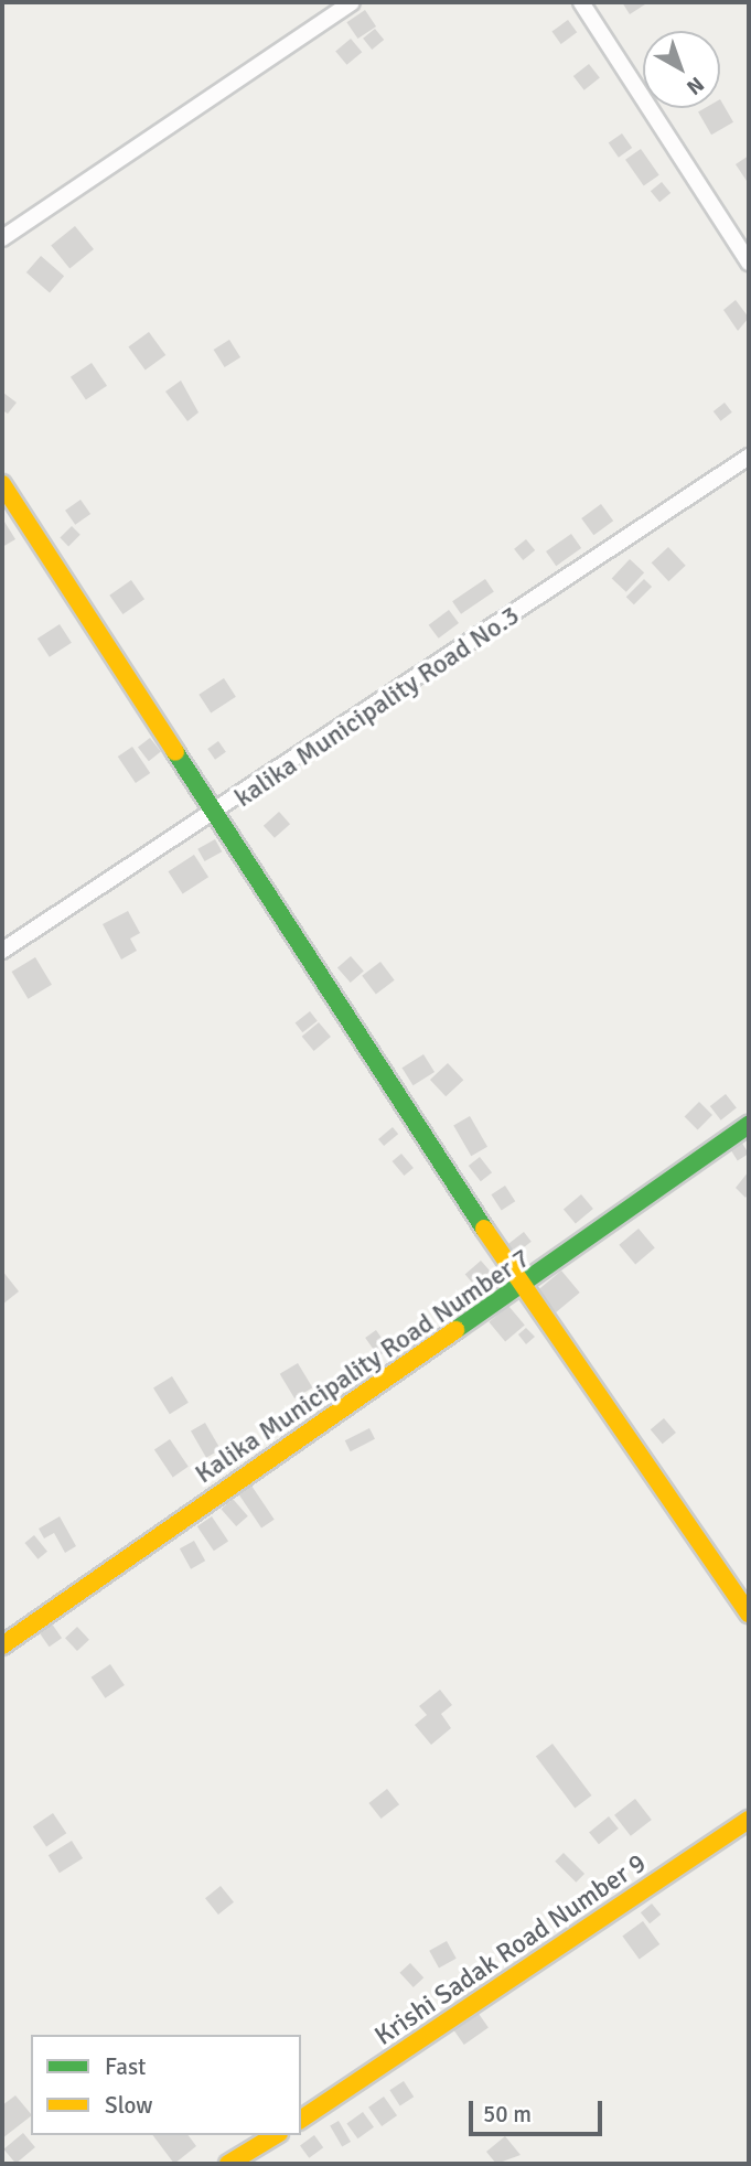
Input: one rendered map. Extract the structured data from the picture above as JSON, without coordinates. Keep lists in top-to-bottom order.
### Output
{
  "streets": {
    "street": ["kalika Municipality Road No.3", "Kalika Municipality Road Number 7", "Krishi Sadak Road Number 9"]
  },
  "legend": ["Fast", "Slow"],
  "scale_bar": "50 m",
  "north": "bottom right"
}
